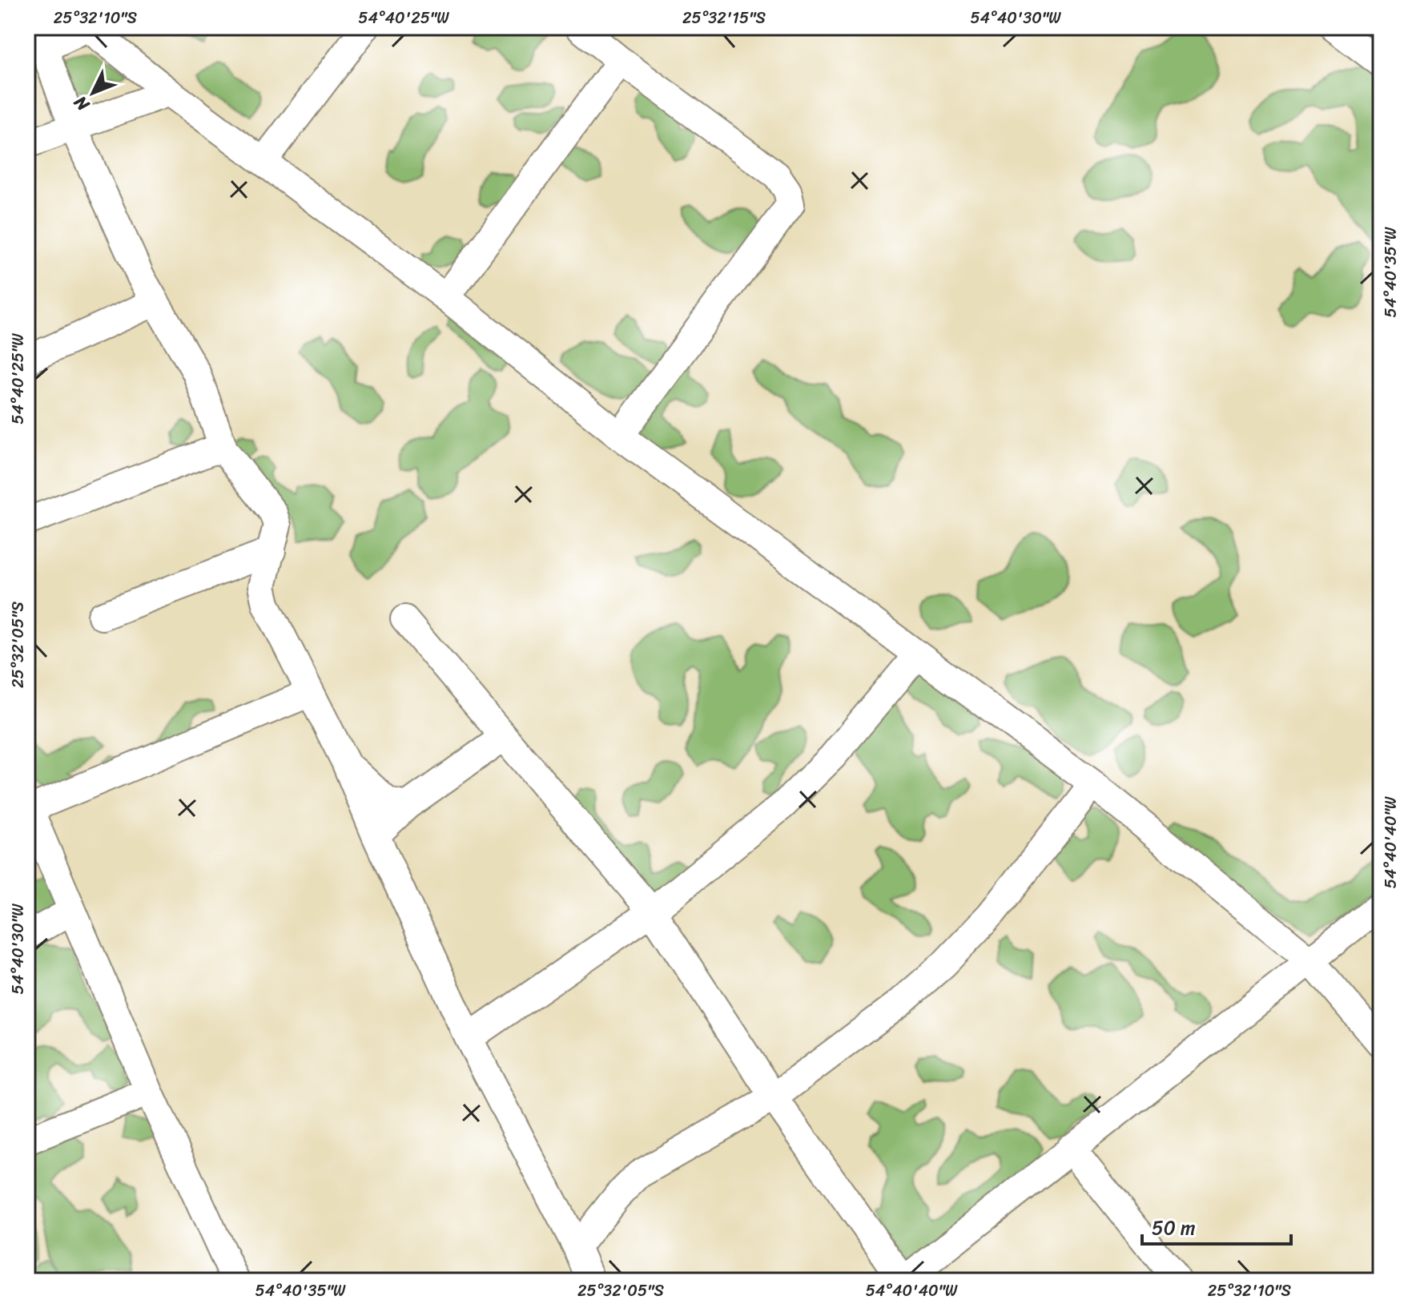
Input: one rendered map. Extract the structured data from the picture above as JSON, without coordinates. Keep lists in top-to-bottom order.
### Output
{
  "scale_bar": "50 m",
  "north": "bottom left",
  "coordinates": [
    "25°32'10\"S",
    "54°40'25\"W",
    "25°32'15\"S",
    "54°40'30\"W",
    "54°40'35\"W",
    "25°32'05\"S",
    "54°40'40\"W"
  ]
}
